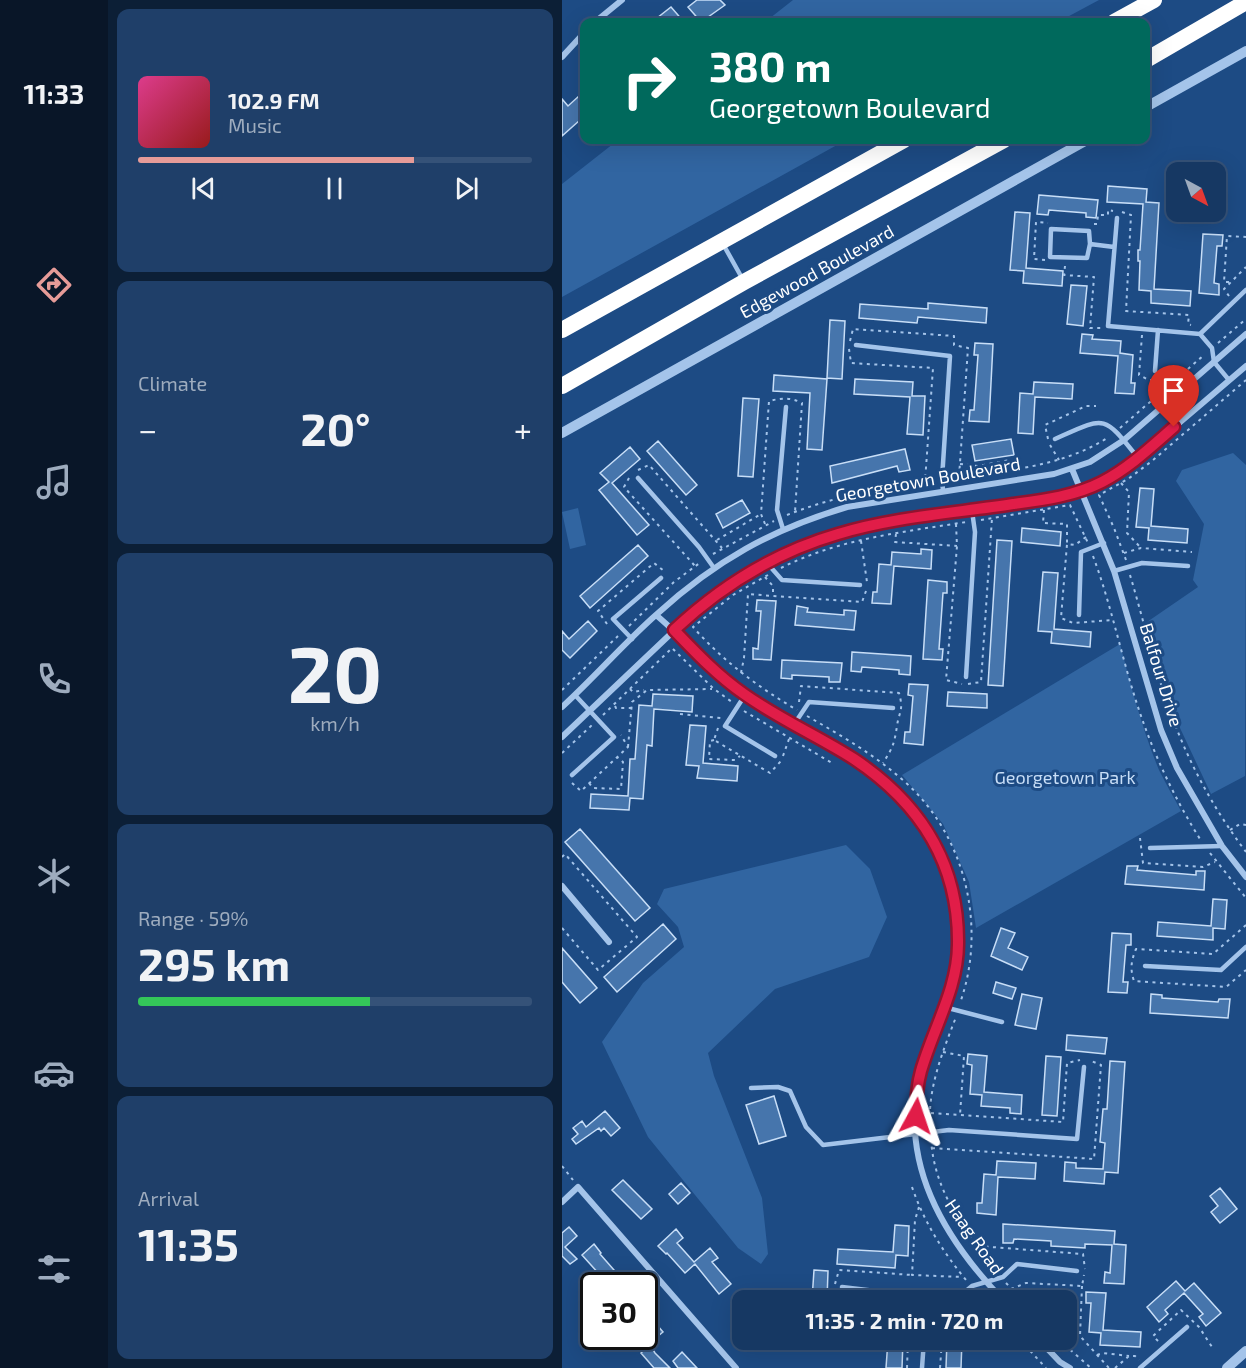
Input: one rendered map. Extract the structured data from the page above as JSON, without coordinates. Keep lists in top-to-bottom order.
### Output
{
  "streets": {
    "street": [
      "Edgewood Boulevard",
      "Georgetown Boulevard",
      "Balfour Drive",
      "Haag Road"
    ]
  },
  "crossings": [
    ["Georgetown Boulevard", "Balfour Drive"],
    ["Georgetown Boulevard", "Haag Road"]
  ],
  "parks": ["Georgetown Park"],
  "north": "bottom right",
  "page": {
    "tabs": "11:33",
    "turn": ["380 m", "Georgetown Boulevard"],
    "song": ["102.9 FM", "Music"],
    "tile": [
      "Climate",
      ["20", "km/h"],
      ["Range · 59%", "295 km"],
      ["Arrival", "11:35"]
    ],
    "heat": ["−", "20°", "+"],
    "limit": "30",
    "trip": "11:35 · 2 min · 720 m"
  }
}
